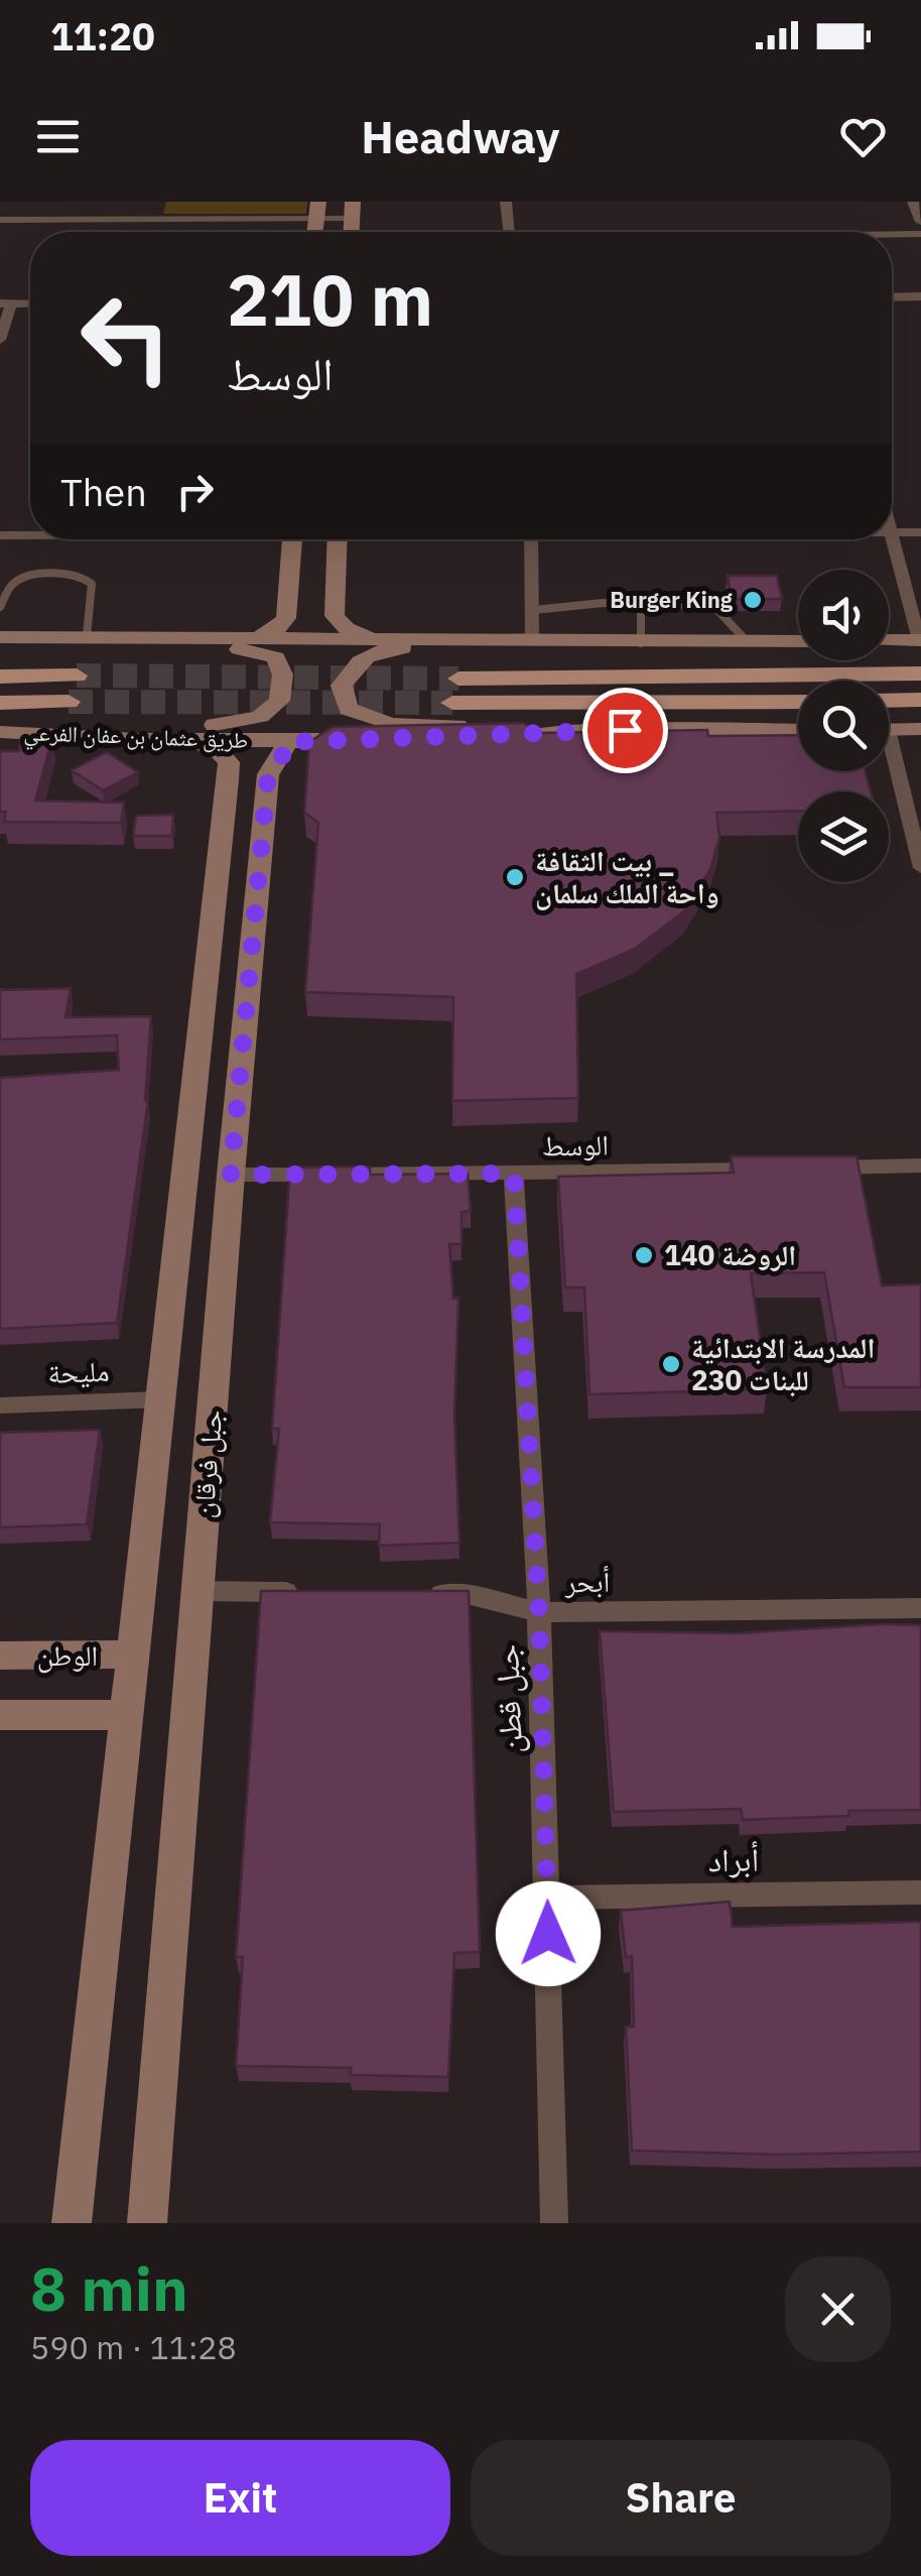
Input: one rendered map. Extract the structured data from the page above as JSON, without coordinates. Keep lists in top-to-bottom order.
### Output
{
  "streets": {
    "street": [
      "طريق عثمان بن عفان الفرعي",
      "الوسط",
      "مليحة",
      "جبل فرقان",
      "أبحر",
      "الوطن",
      "جبل قطن",
      "أبراد"
    ]
  },
  "crossings": [
    ["طريق عثمان بن عفان الفرعي", "جبل فرقان"],
    ["الوسط", "جبل فرقان"],
    ["الوسط", "جبل قطن"],
    ["مليحة", "جبل فرقان"],
    ["جبل فرقان", "الوطن"],
    ["أبحر", "جبل قطن"],
    ["جبل قطن", "أبراد"]
  ],
  "places": [
    "Burger King",
    "بيت الثقافة _ واحة الملك سلمان",
    "الروضة 140",
    "المدرسة الابتدائية 230 للبنات"
  ],
  "page": {
    "status": "11:20",
    "header": "Headway",
    "turn": ["210 m", "الوسط"],
    "then": "Then",
    "heading": ["8 min", "590 m · 11:28"],
    "buttons": ["Exit", "Share"]
  }
}
